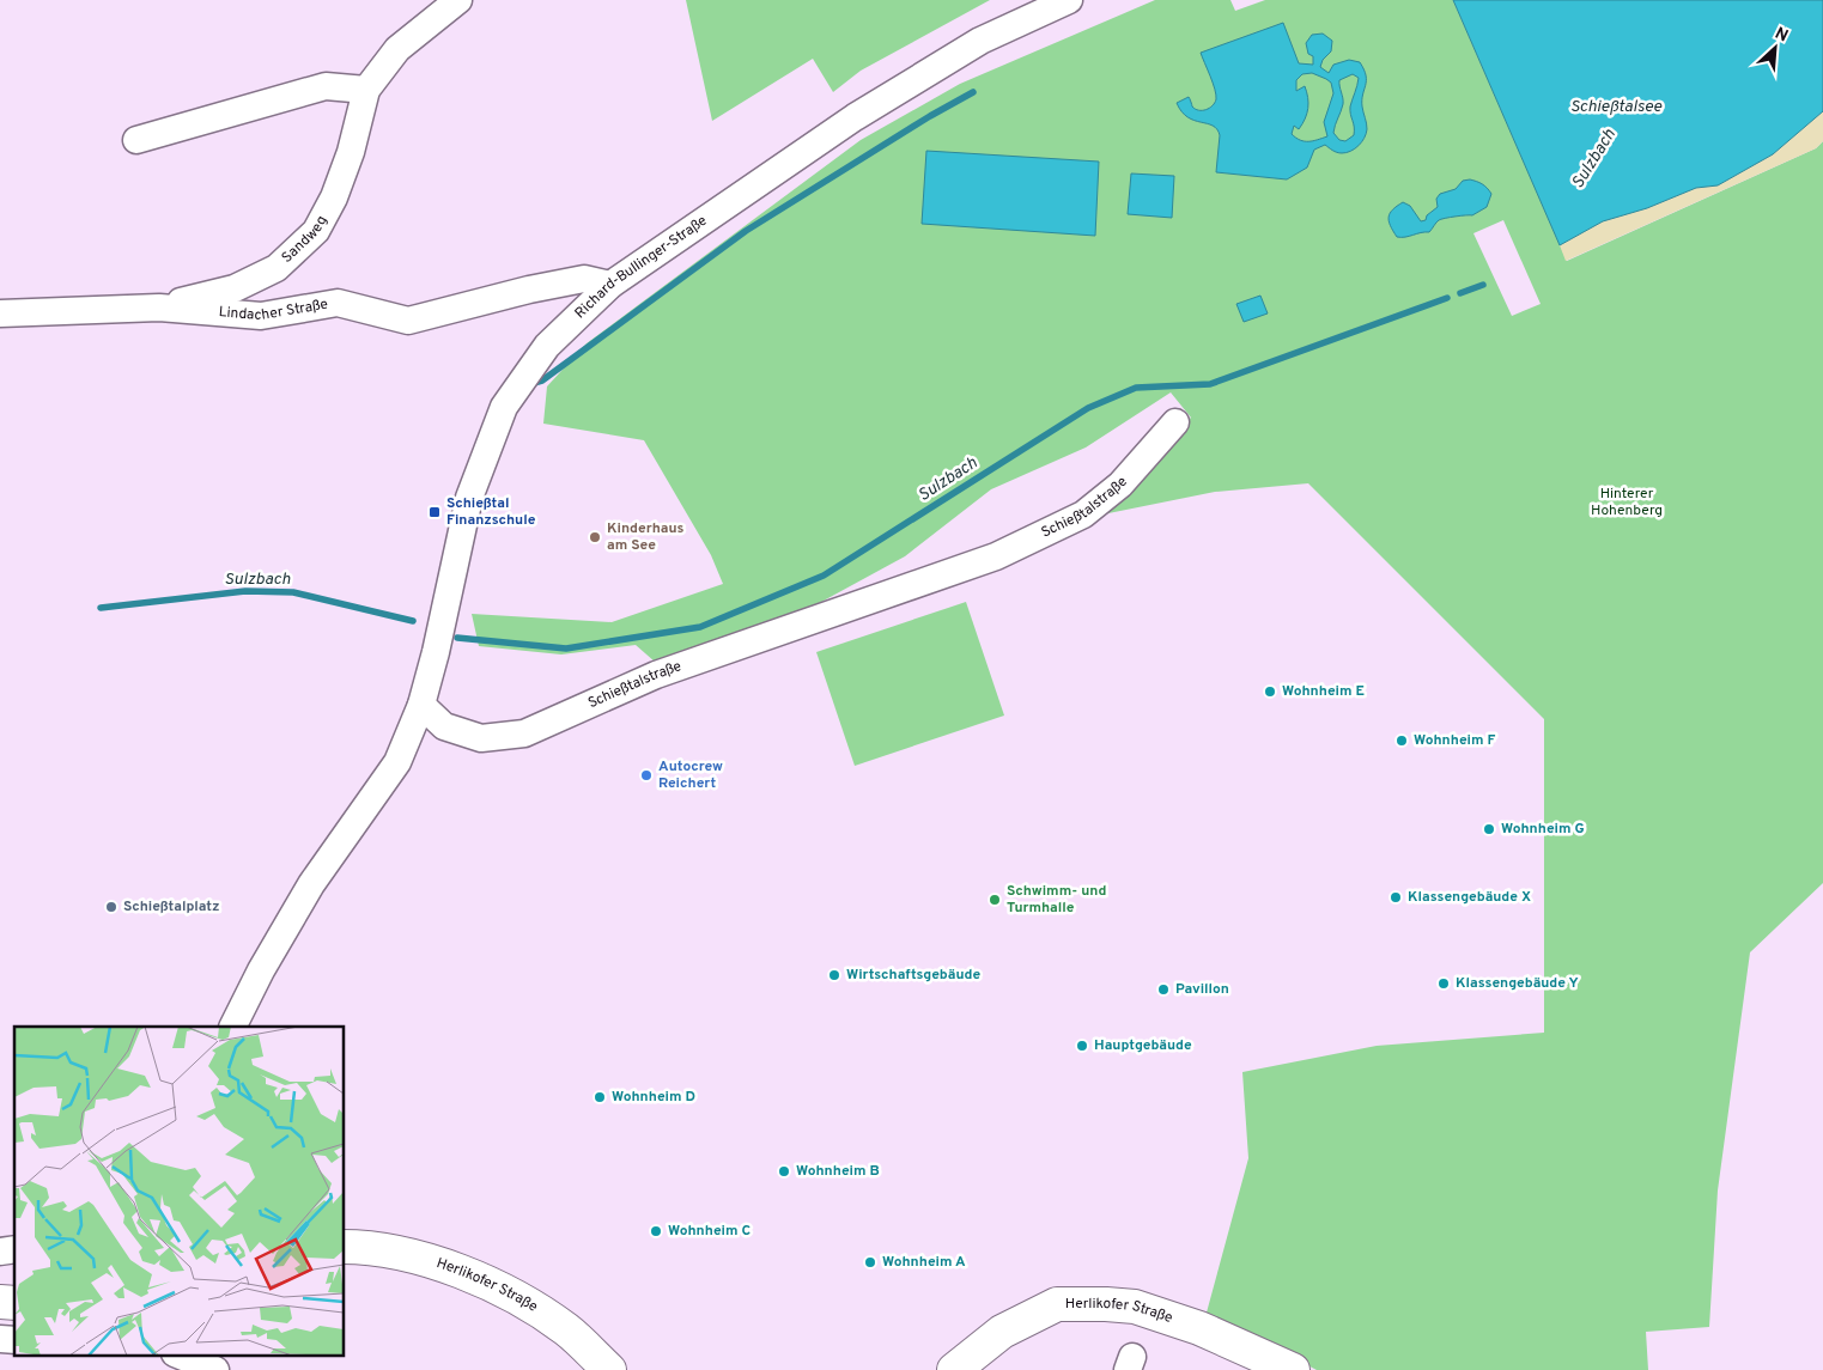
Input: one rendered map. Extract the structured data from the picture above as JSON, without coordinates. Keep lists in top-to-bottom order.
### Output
{
  "streets": {
    "main road": ["Herlikofer Straße"],
    "street": [
      "Sandweg",
      "Richard-Bullinger-Straße",
      "Lindacher Straße",
      "Schießtalstraße"
    ]
  },
  "crossings": [
    ["Sandweg", "Lindacher Straße"],
    ["Richard-Bullinger-Straße", "Lindacher Straße"],
    ["Richard-Bullinger-Straße", "Schießtalstraße"]
  ],
  "water": ["Schießtalsee", "Sulzbach"],
  "parks": ["Hinterer Hohenberg"],
  "places": {
    "transit": ["Schießtal Finanzschule"],
    "other": [
      "Kinderhaus am See",
      "Wohnheim E",
      "Wohnheim F",
      "Autocrew Reichert",
      "Wohnheim G",
      "Klassengebäude X",
      "Schwimm- und Turmhalle",
      "Schießtalplatz",
      "Wirtschaftsgebäude",
      "Klassengebäude Y",
      "Pavillon",
      "Hauptgebäude",
      "Wohnheim D",
      "Wohnheim B",
      "Wohnheim C",
      "Wohnheim A"
    ]
  },
  "north": "top right"
}
